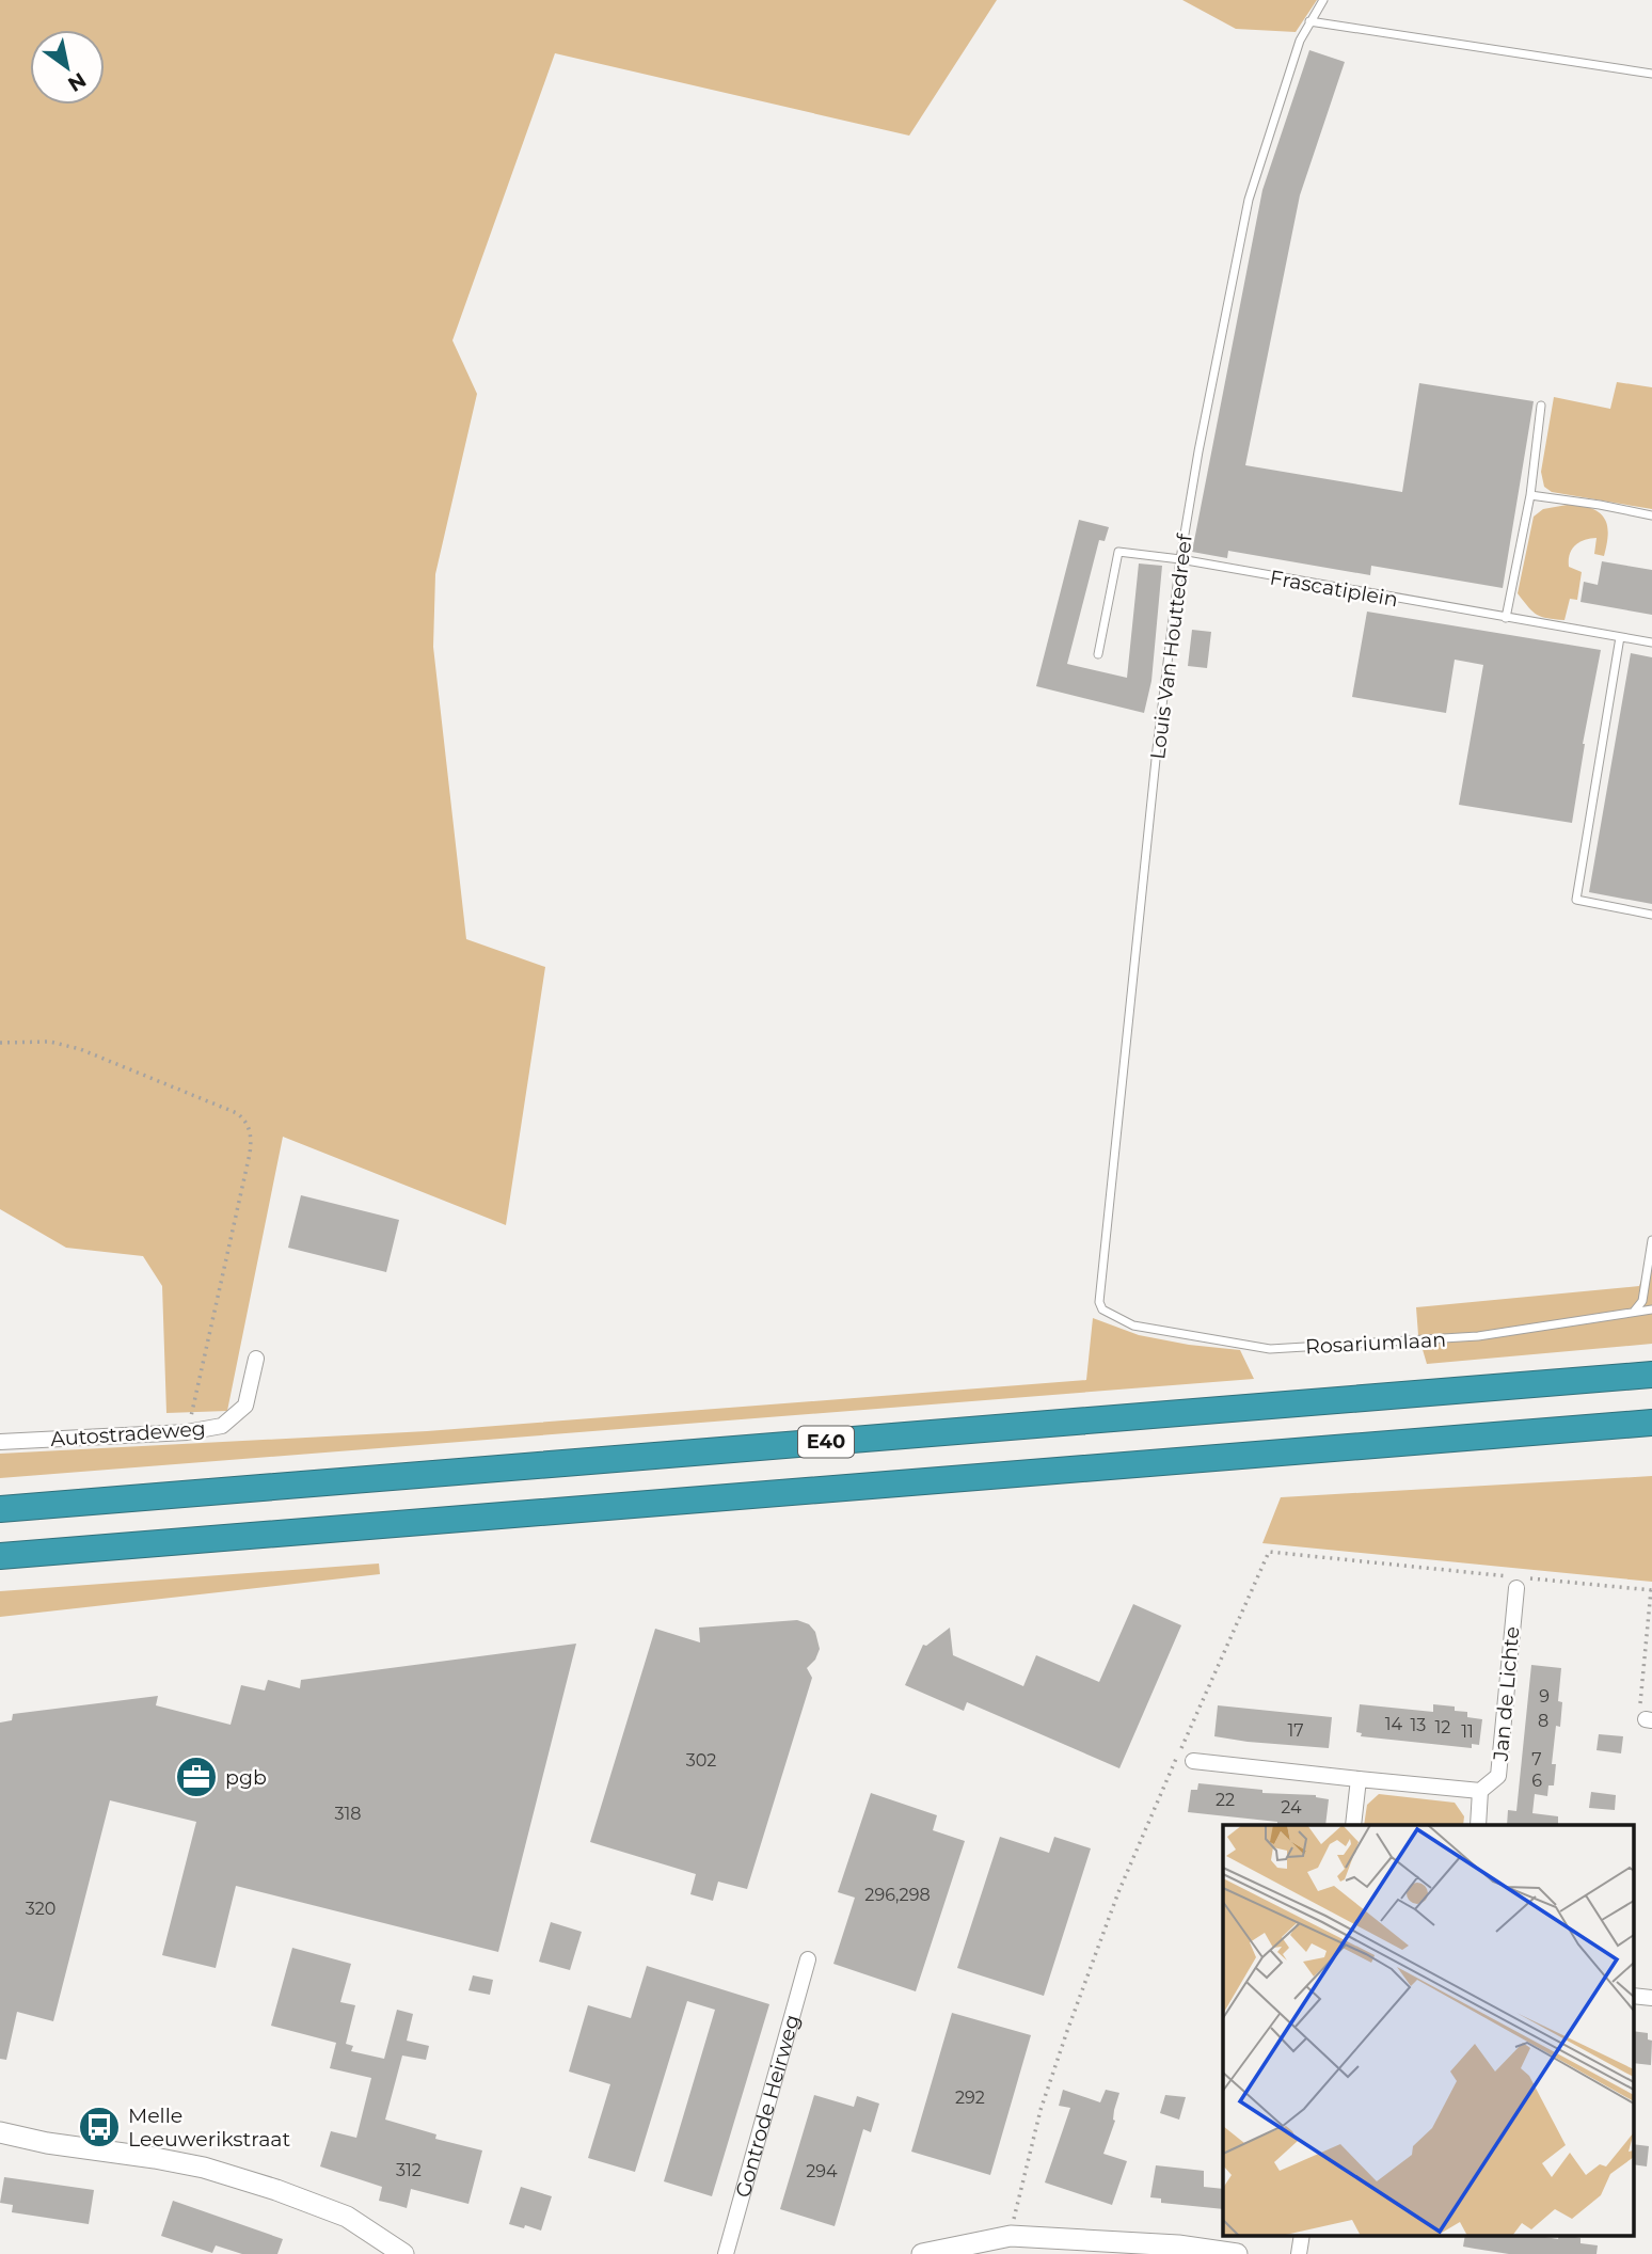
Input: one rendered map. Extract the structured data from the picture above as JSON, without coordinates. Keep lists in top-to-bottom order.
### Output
{
  "streets": {
    "highway": ["E40"],
    "street": ["Autostradeweg", "Jan de Lichte", "Gontrode Heirweg"],
    "lane": ["Frascatiplein", "Louis Van Houttedreef", "Rosariumlaan"]
  },
  "crossings": [
    ["Frascatiplein", "Louis Van Houttedreef"],
    ["Louis Van Houttedreef", "Rosariumlaan"]
  ],
  "places": {
    "office": ["pgb"],
    "bus stop": ["Melle Leeuwerikstraat"]
  },
  "house_numbers": [
    "9",
    "8",
    "14",
    "13",
    "12",
    "17",
    "11",
    "7",
    "302",
    "6",
    "22",
    "24",
    "318",
    "296,298",
    "320",
    "292",
    "312",
    "294"
  ],
  "north": "bottom right"
}
